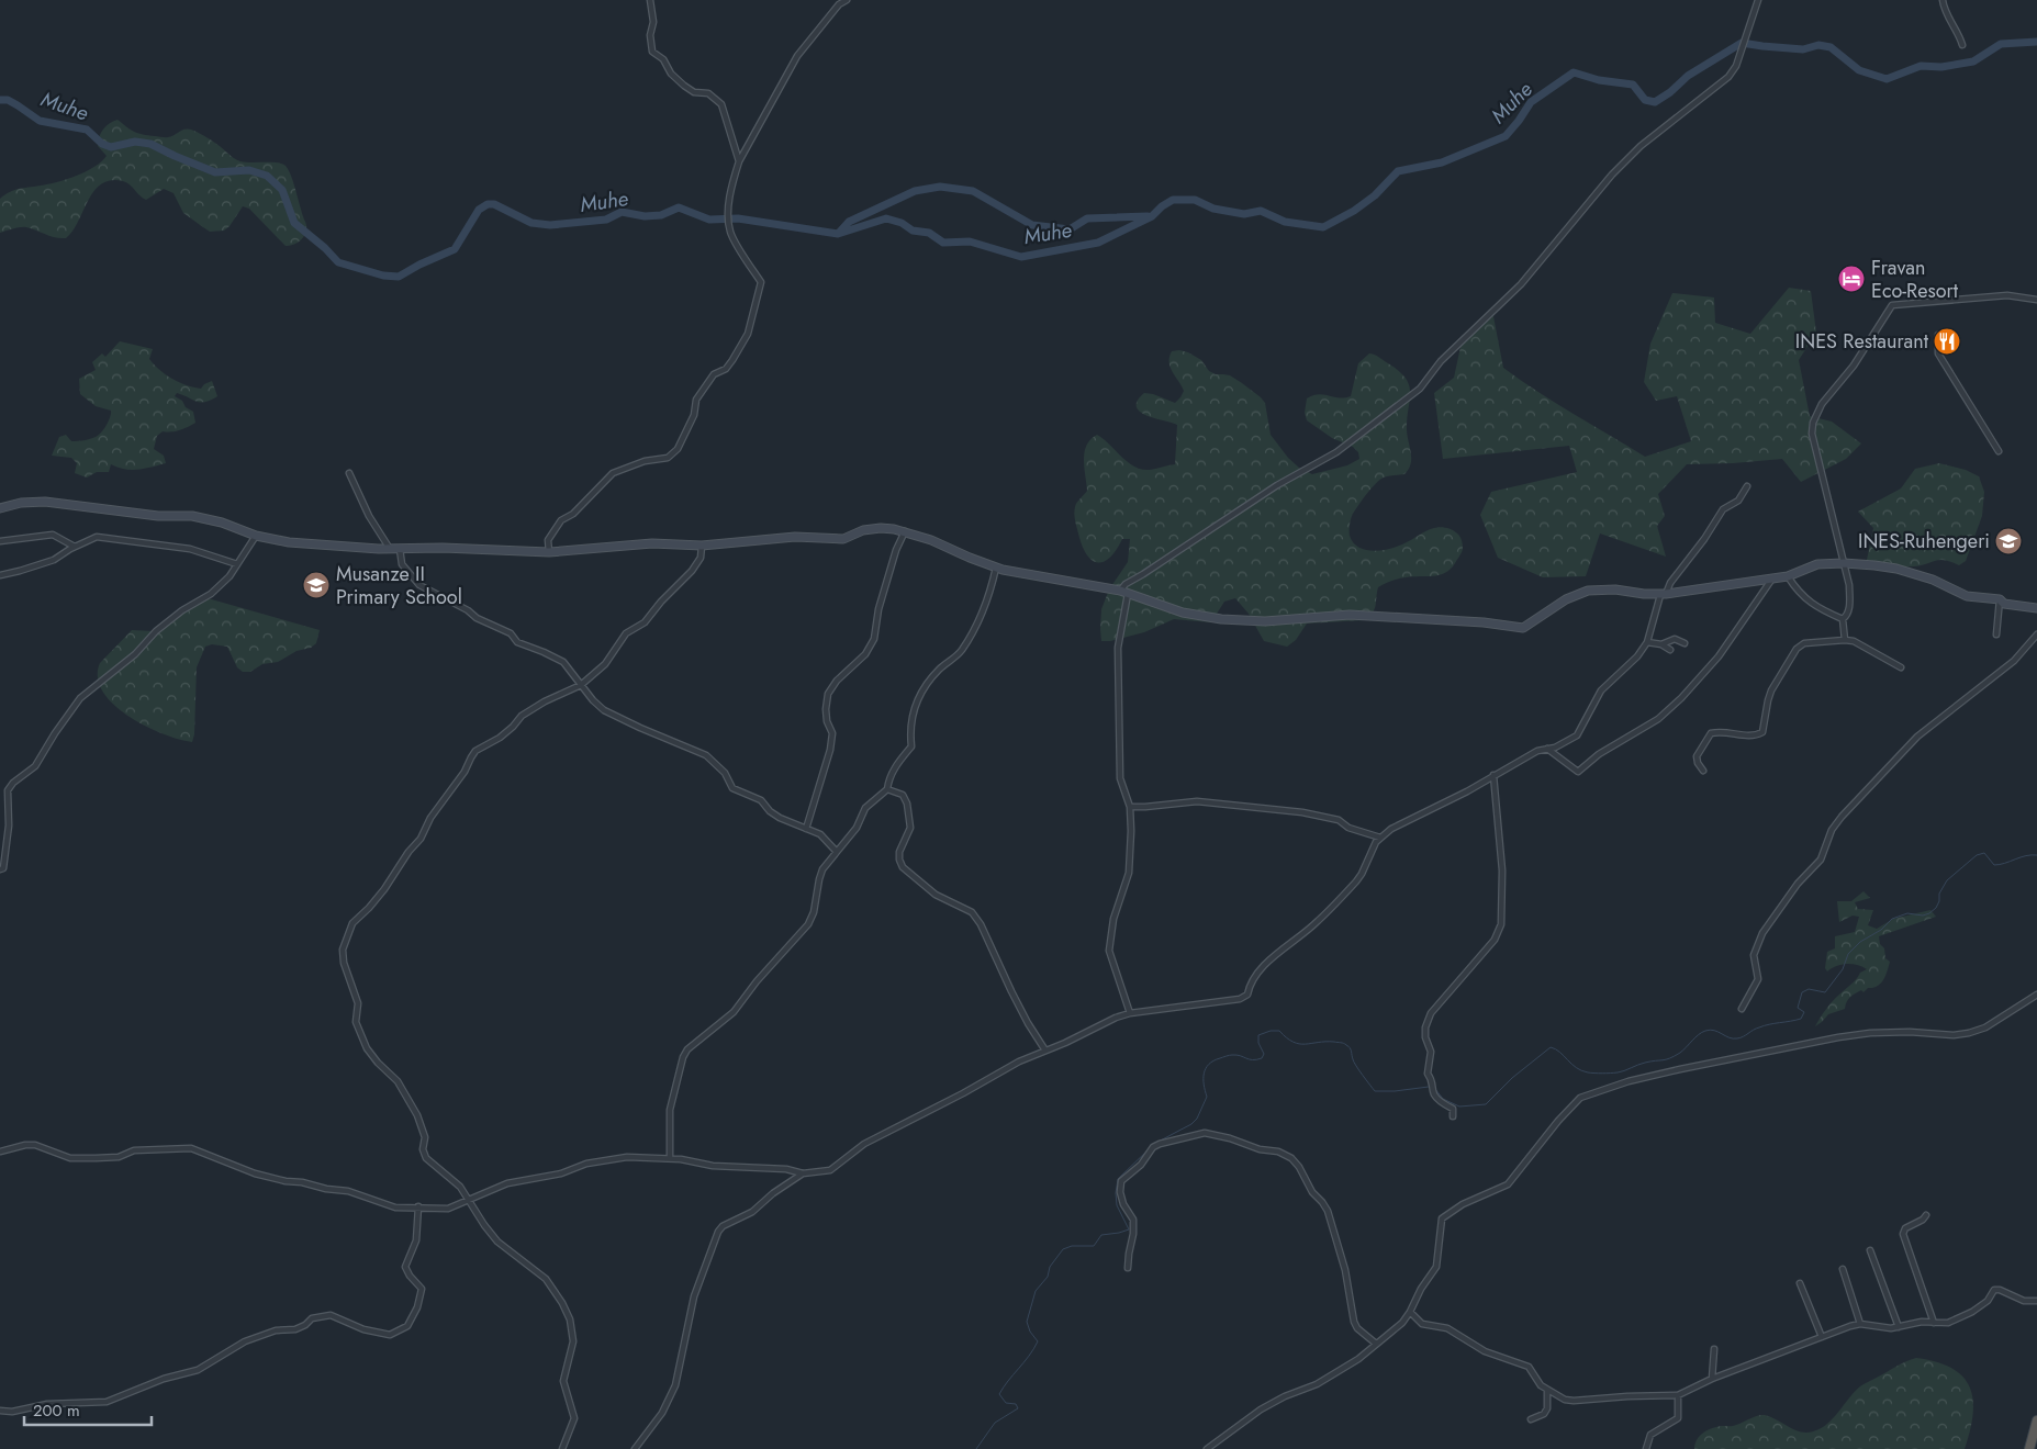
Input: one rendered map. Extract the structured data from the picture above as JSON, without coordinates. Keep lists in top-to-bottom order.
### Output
{
  "water": ["Muhe"],
  "places": {
    "hotel": ["Fravan Eco-Resort"],
    "restaurant": ["INES Restaurant"],
    "school or university": ["INES-Ruhengeri", "Musanze II Primary School"]
  },
  "scale_bar": "200 m"
}
